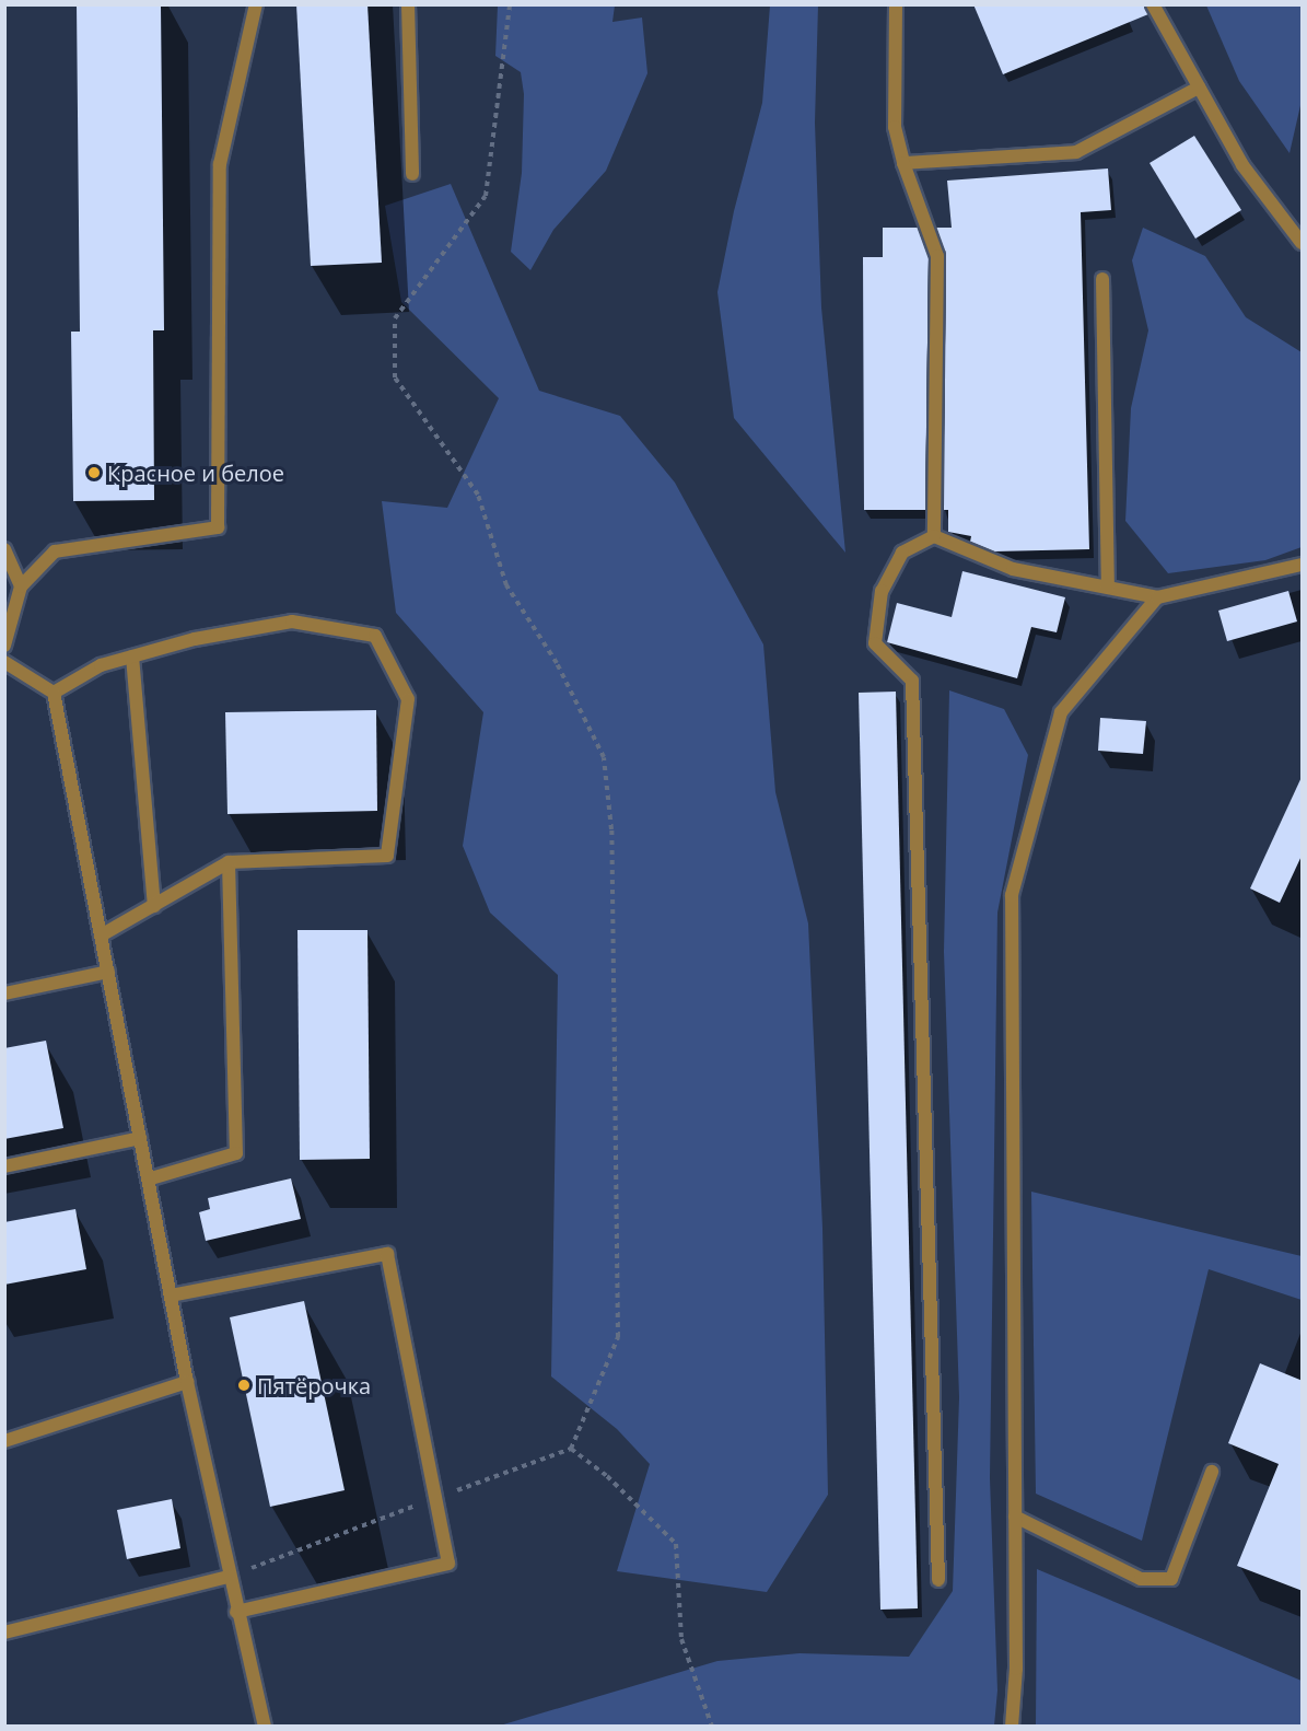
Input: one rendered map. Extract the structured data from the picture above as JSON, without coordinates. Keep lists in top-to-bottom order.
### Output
{
  "places": ["Красное и белое", "Пятёрочка"]
}
